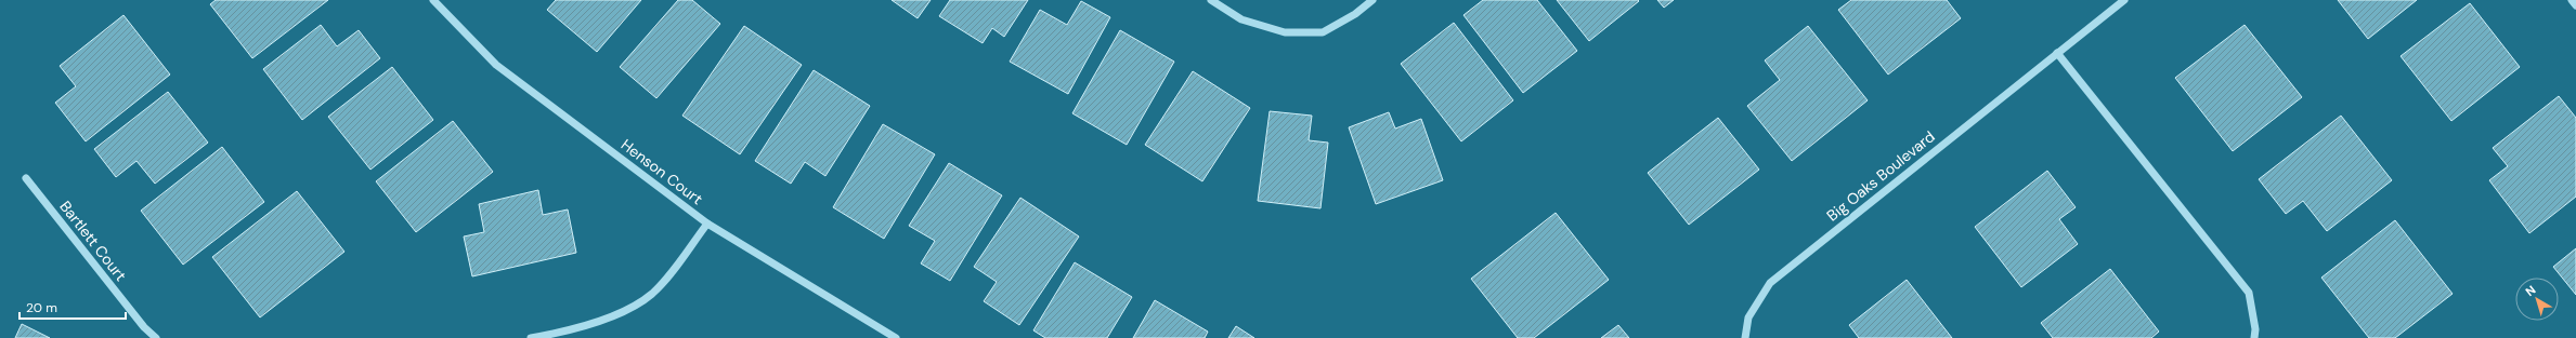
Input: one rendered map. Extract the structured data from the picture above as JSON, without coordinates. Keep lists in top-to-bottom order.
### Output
{
  "streets": {
    "street": ["Henson Court", "Big Oaks Boulevard", "Bartlett Court"]
  },
  "scale_bar": "20 m",
  "north": "top left"
}
